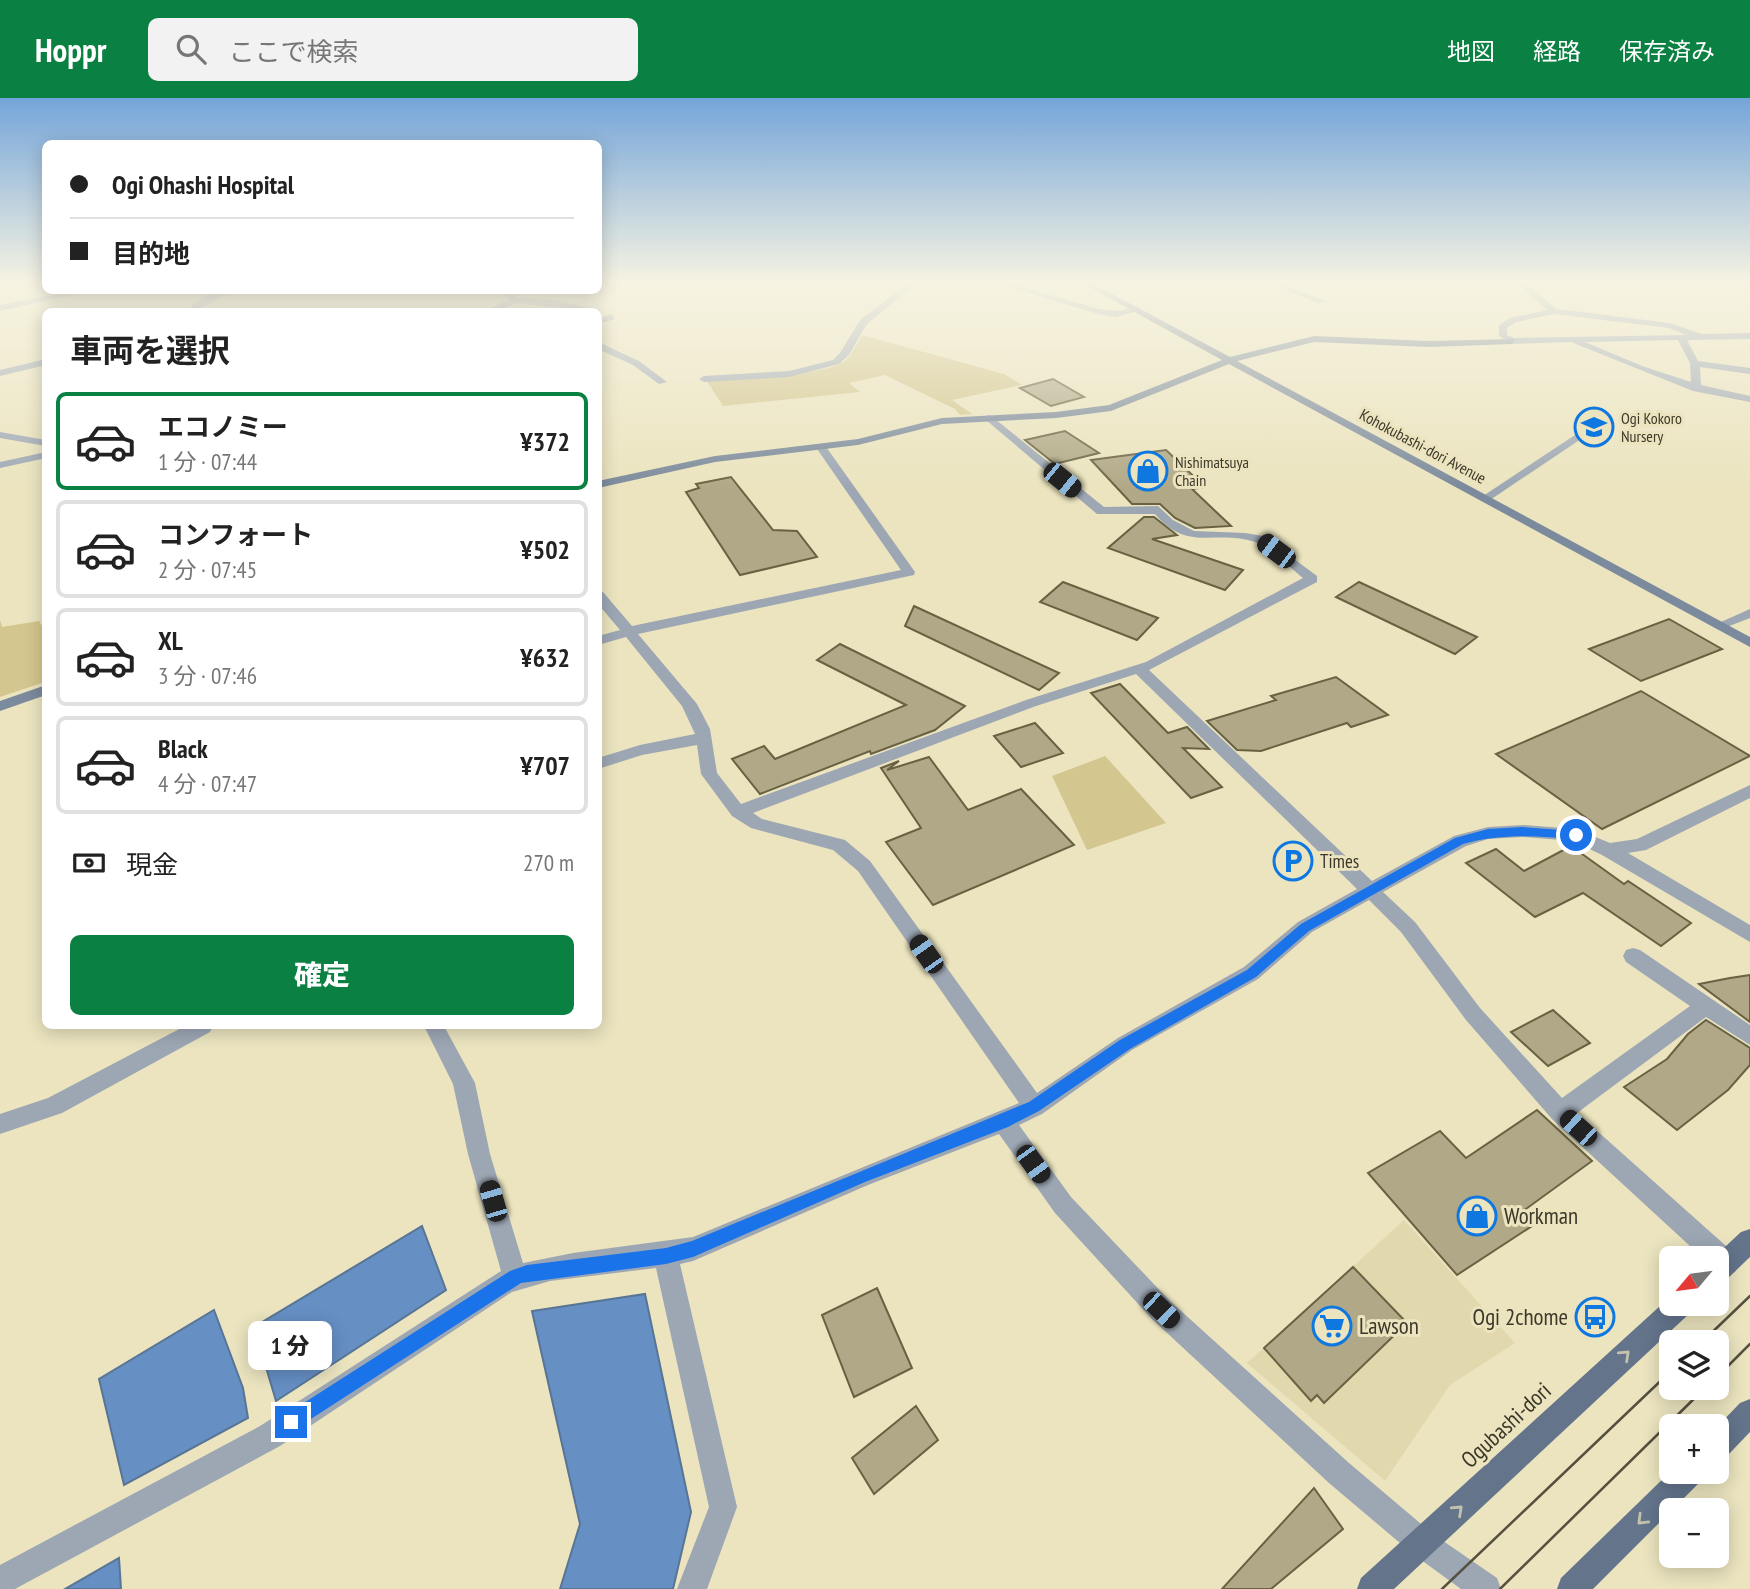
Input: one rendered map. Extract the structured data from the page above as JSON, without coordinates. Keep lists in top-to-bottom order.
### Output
{
  "streets": {
    "main road": ["Ogubashi-dori"],
    "street": ["Kohokubashi-dori Avenue"]
  },
  "places": {
    "school or university": ["Ogi Kokoro Nursery"],
    "shop": ["Nishimatsuya Chain", "Workman"],
    "parking": ["Times"],
    "bus stop": ["Ogi 2chome"],
    "supermarket": ["Lawson"]
  },
  "north": "bottom left",
  "page": {
    "header": "Hoppr",
    "search": "ここで検索",
    "nav": ["地図", "経路", "保存済み"],
    "banner": ["Ogi Ohashi Hospital", "目的地"],
    "heading": "車両を選択",
    "list": [
      {
        "name": "エコノミー",
        "note": "1 分 · 07:44",
        "value": "¥372"
      },
      {
        "name": "コンフォート",
        "note": "2 分 · 07:45",
        "value": "¥502"
      },
      {
        "name": "XL",
        "note": "3 分 · 07:46",
        "value": "¥632"
      },
      {
        "name": "Black",
        "note": "4 分 · 07:47",
        "value": "¥707"
      }
    ],
    "pay": ["現金", "270 m"],
    "buttons": "確定",
    "map_buttons": ["+", "−"],
    "bubble": "1 分"
  }
}
